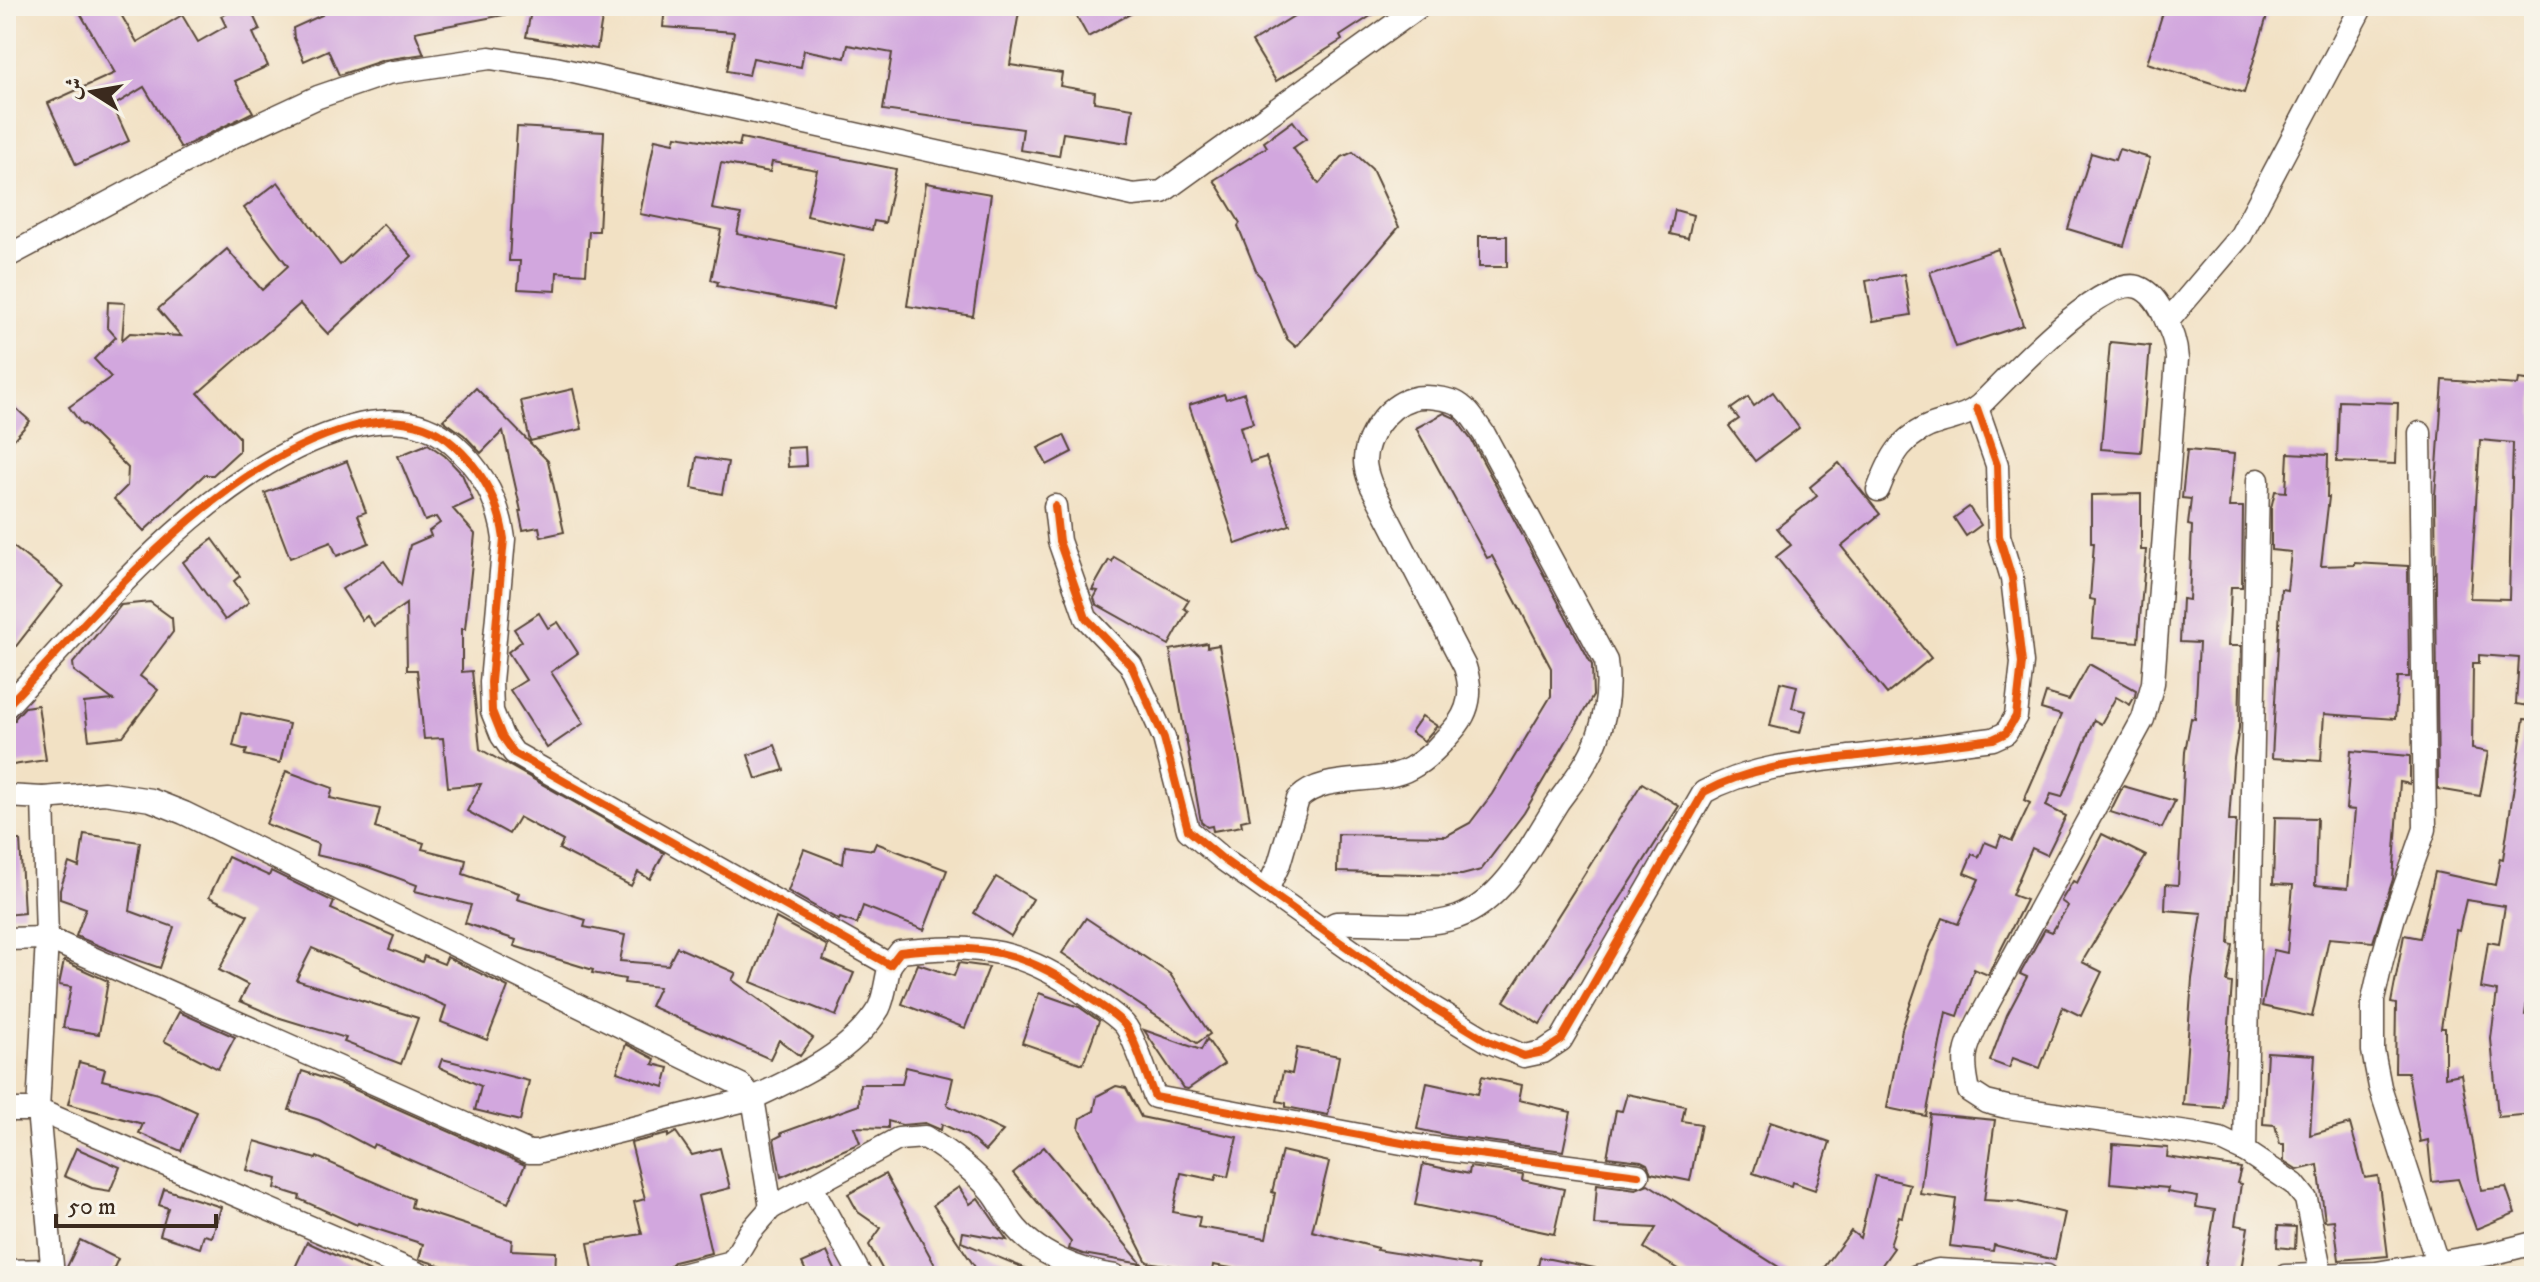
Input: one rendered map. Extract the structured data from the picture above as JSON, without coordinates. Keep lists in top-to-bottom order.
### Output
{
  "scale_bar": "50 m",
  "north": "left"
}
